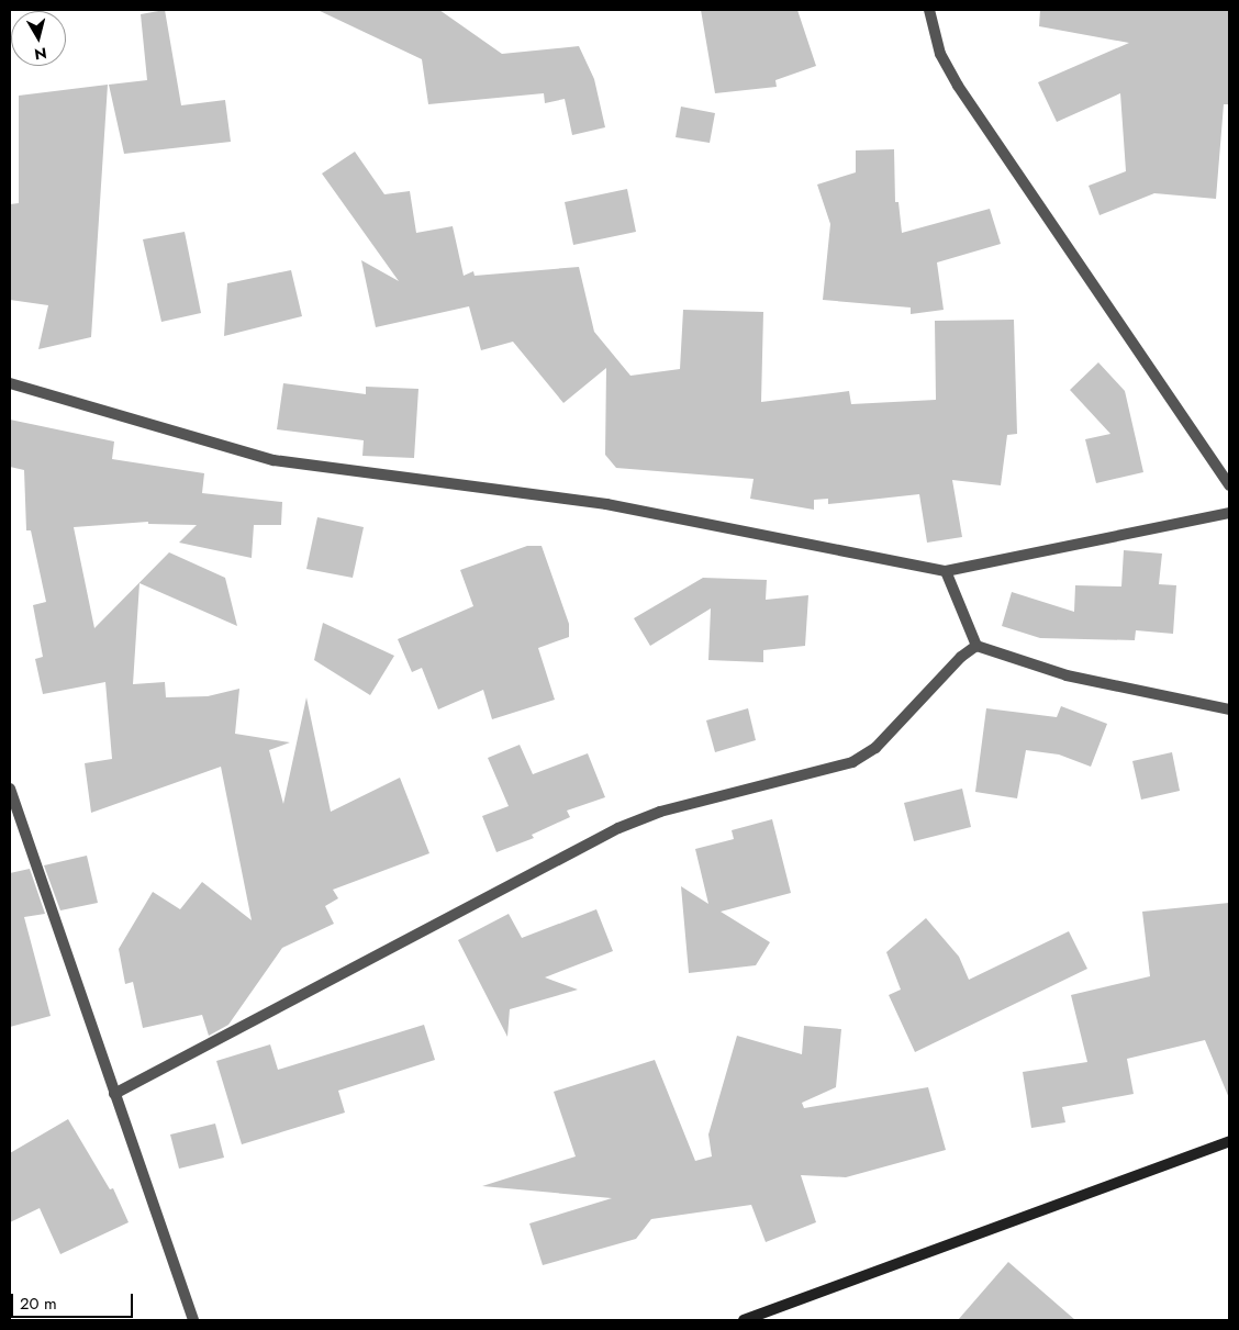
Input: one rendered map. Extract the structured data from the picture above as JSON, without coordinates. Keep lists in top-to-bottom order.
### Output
{
  "scale_bar": "20 m",
  "north": "bottom"
}
